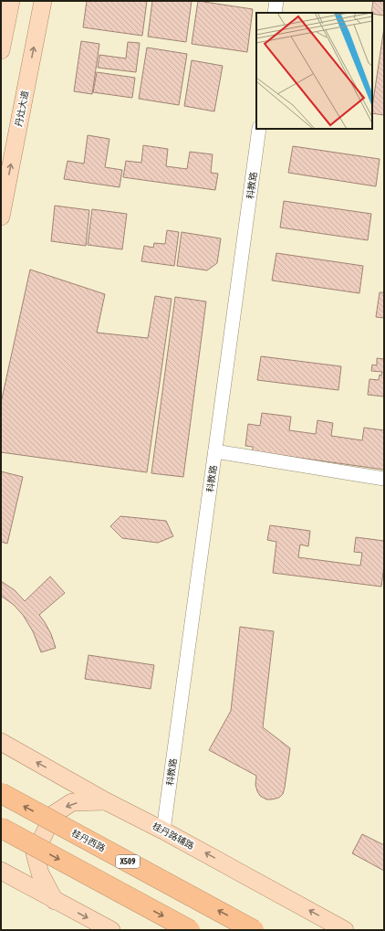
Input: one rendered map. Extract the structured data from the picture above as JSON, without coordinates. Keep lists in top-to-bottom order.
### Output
{
  "streets": {
    "highway": ["桂丹西路", "X509"],
    "main road": ["丹灶大道", "桂丹路辅路"],
    "street": ["科教路"]
  },
  "crossings": [
    ["科教路", "桂丹路辅路"]
  ],
  "one_way": ["丹灶大道", "桂丹路辅路"]
}
